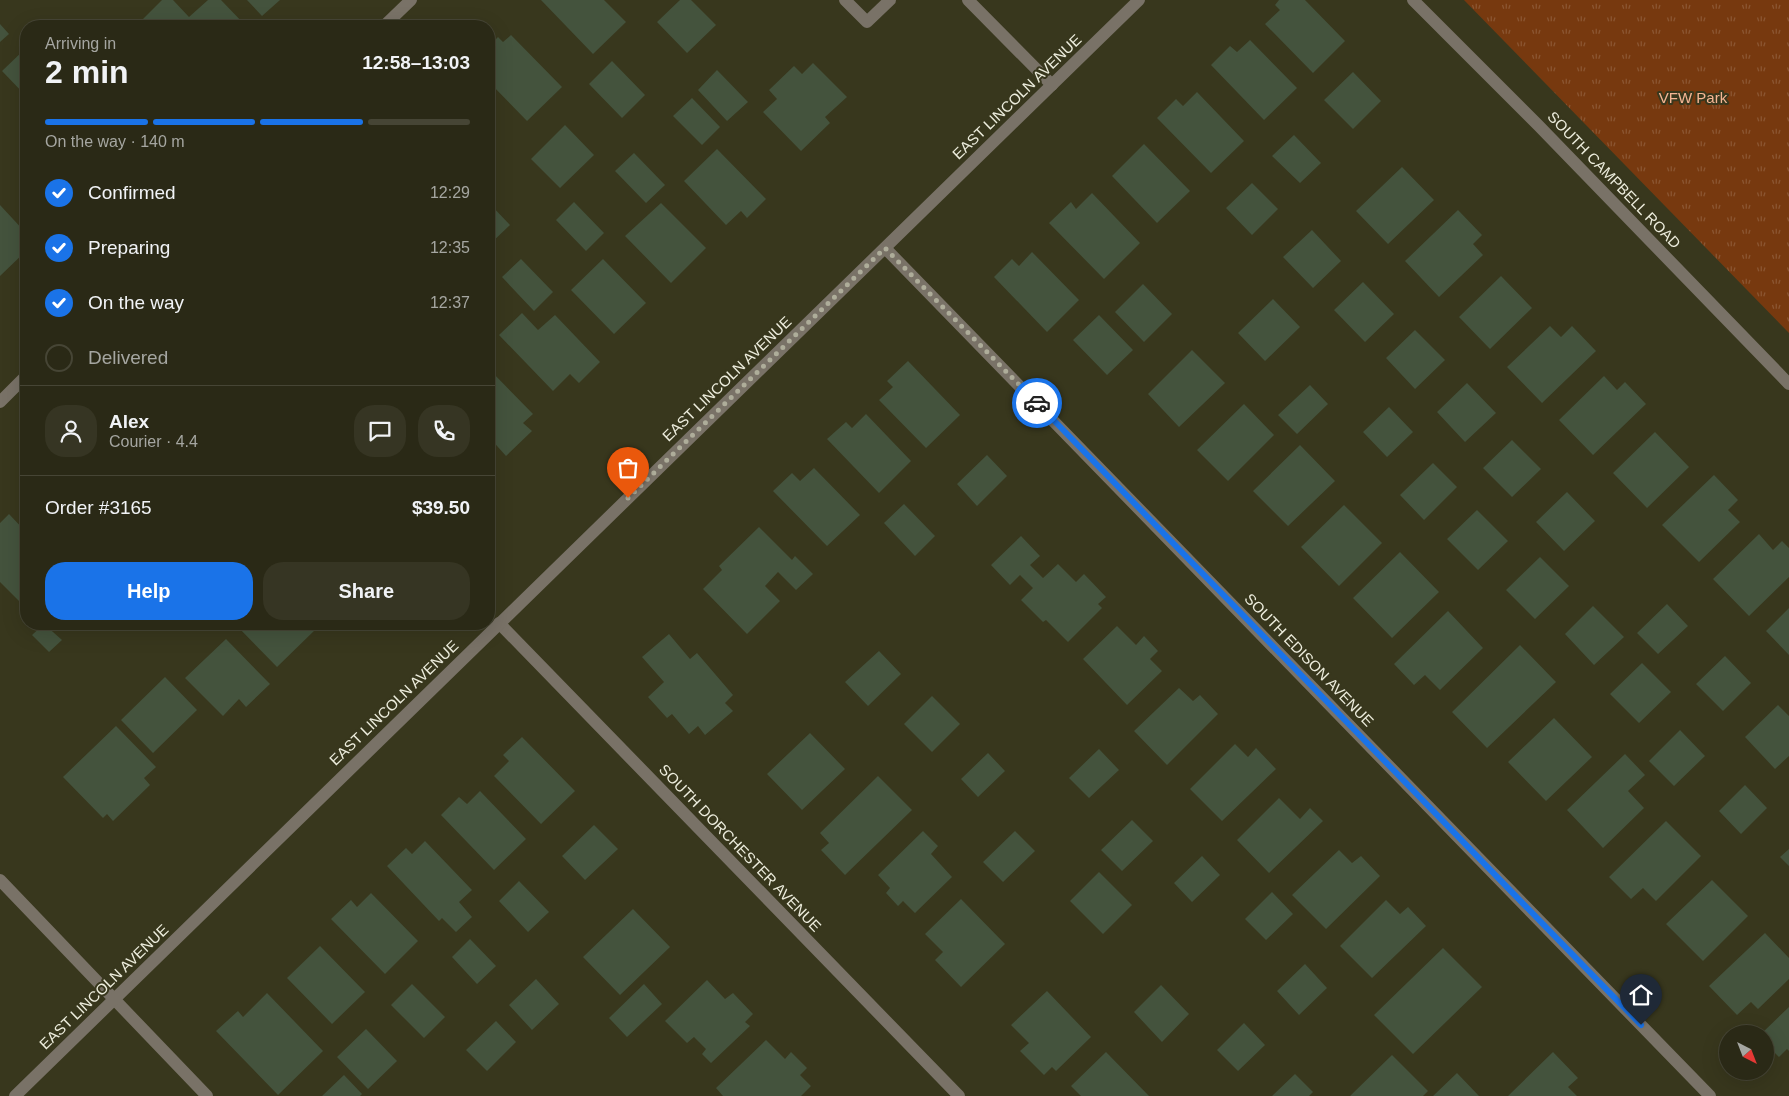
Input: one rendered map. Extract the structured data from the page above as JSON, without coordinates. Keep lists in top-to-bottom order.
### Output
{
  "streets": {
    "street": [
      "EAST LINCOLN AVENUE",
      "SOUTH CAMPBELL ROAD",
      "SOUTH EDISON AVENUE",
      "SOUTH DORCHESTER AVENUE"
    ]
  },
  "crossings": [
    ["EAST LINCOLN AVENUE", "SOUTH EDISON AVENUE"],
    ["EAST LINCOLN AVENUE", "SOUTH DORCHESTER AVENUE"]
  ],
  "parks": ["VFW Park"],
  "north": "bottom right",
  "page": {
    "heading": ["2 min", "Arriving in", "12:58–13:03"],
    "panel": [
      "Alex",
      "Courier · 4.4",
      "Order #3165",
      "$39.50"
    ],
    "bar": "On the way · 140 m",
    "list": [
      ["Confirmed", "12:29"],
      ["Preparing", "12:35"],
      ["On the way", "12:37"],
      "Delivered"
    ],
    "buttons": ["Help", "Share"]
  }
}
